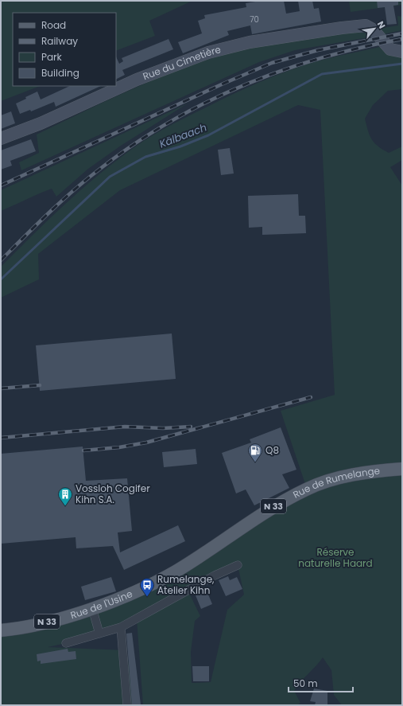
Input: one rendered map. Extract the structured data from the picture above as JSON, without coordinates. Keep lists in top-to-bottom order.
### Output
{
  "streets": {
    "main road": [
      "Rue du Cimetière",
      "Rue de Rumelange",
      "N 33",
      "Rue de l'Usine"
    ]
  },
  "crossings": [
    ["Rue de Rumelange", "Rue de l'Usine"]
  ],
  "water": ["Kälbaach"],
  "parks": ["Réserve naturelle Haard"],
  "places": {
    "fuel station": ["Q8"],
    "building": ["Vossloh Cogifer Kihn S.A."],
    "bus stop": ["Rumelange, Atelier Kihn"]
  },
  "house_numbers": ["70"],
  "legend": [
    "Road",
    "Railway",
    "Park",
    "Building"
  ],
  "scale_bar": "50 m",
  "north": "top right"
}
